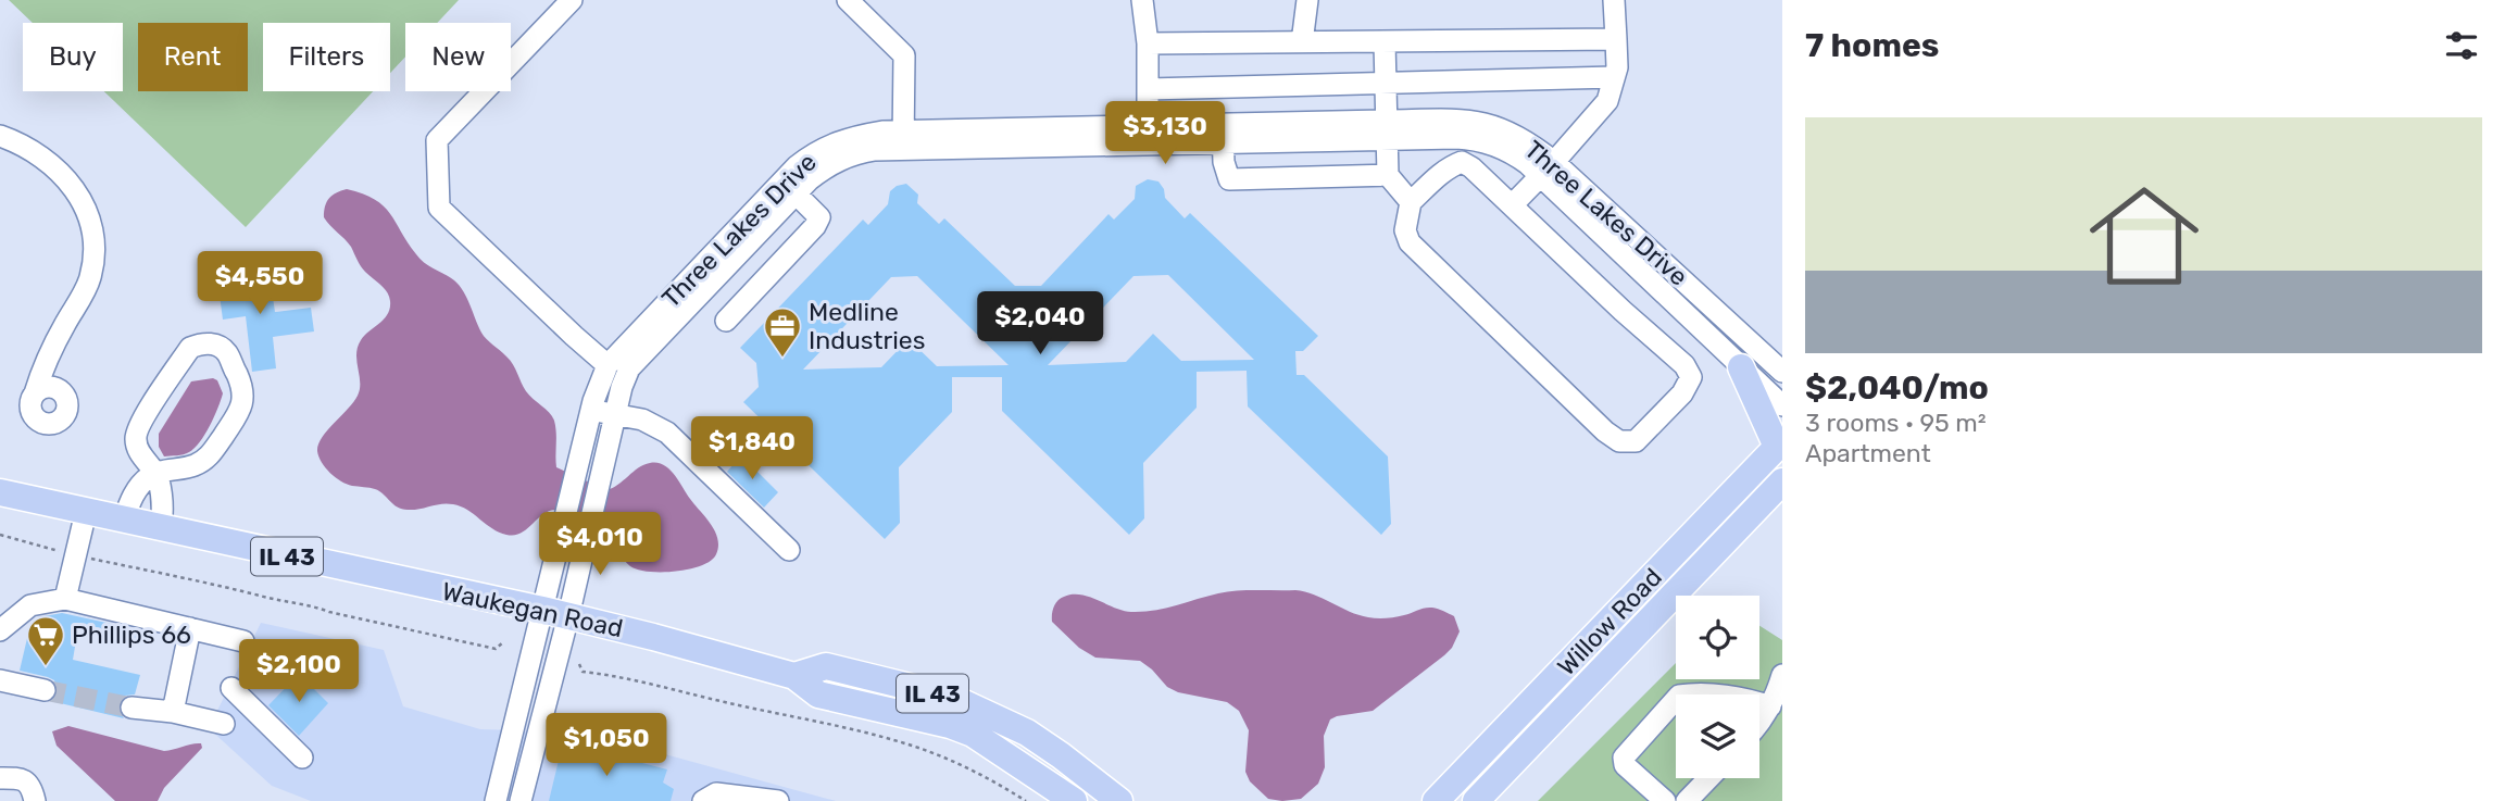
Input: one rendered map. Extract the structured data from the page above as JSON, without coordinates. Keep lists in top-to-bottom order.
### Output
{
  "streets": {
    "main road": ["IL 43", "Waukegan Road", "Willow Road"],
    "street": ["Three Lakes Drive"]
  },
  "crossings": [
    ["Three Lakes Drive", "Waukegan Road"]
  ],
  "places": {
    "office": ["Medline Industries"],
    "supermarket": ["Phillips 66"]
  },
  "page": {
    "heading": "7 homes",
    "chip": [
      "Buy",
      "Rent",
      "Filters",
      "New"
    ],
    "list": [
      {
        "name": "$2,040/mo",
        "note": "3 rooms · 95 m² · Apartment"
      }
    ],
    "price": [
      "$3,130",
      "$4,550",
      "$2,040",
      "$1,840",
      "$4,010",
      "$2,100",
      "$1,050"
    ]
  }
}
